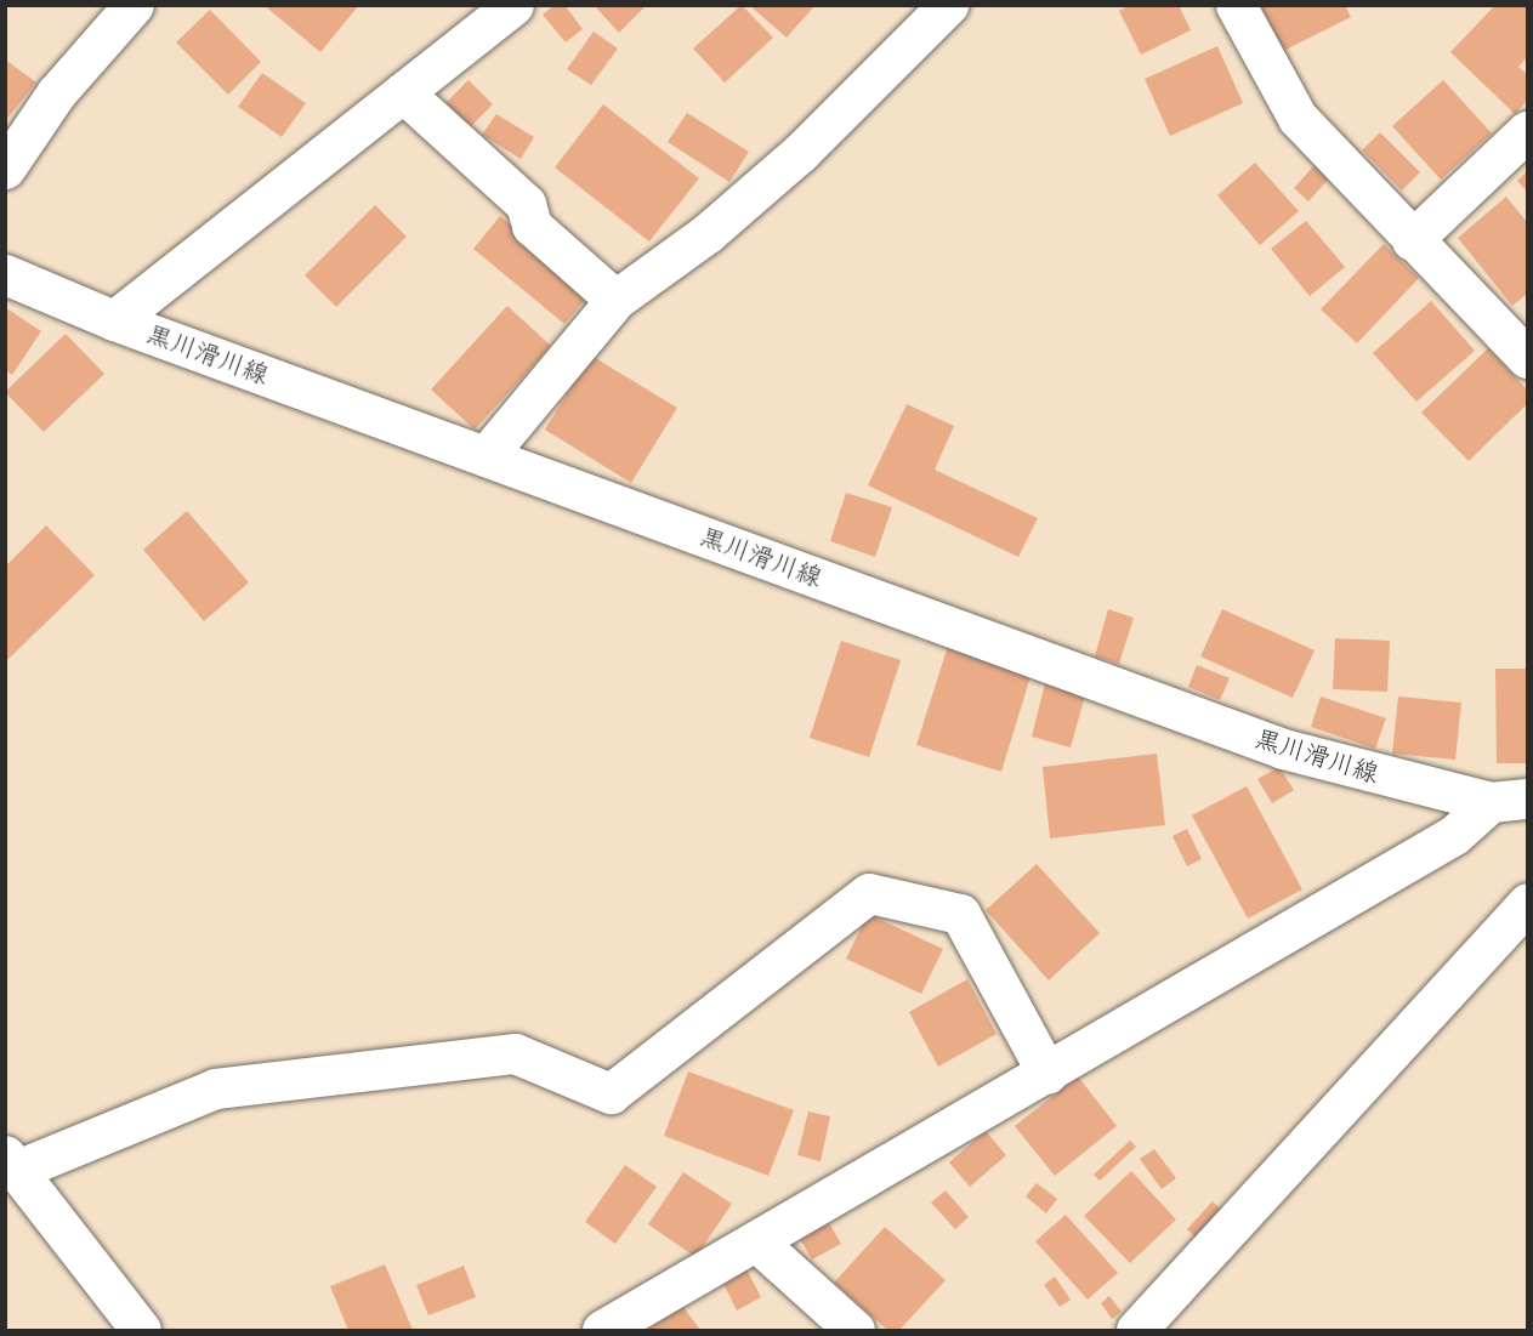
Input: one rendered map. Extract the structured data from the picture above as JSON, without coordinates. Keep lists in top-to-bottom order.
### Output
{
  "streets": {
    "street": ["黒川滑川線"]
  }
}
